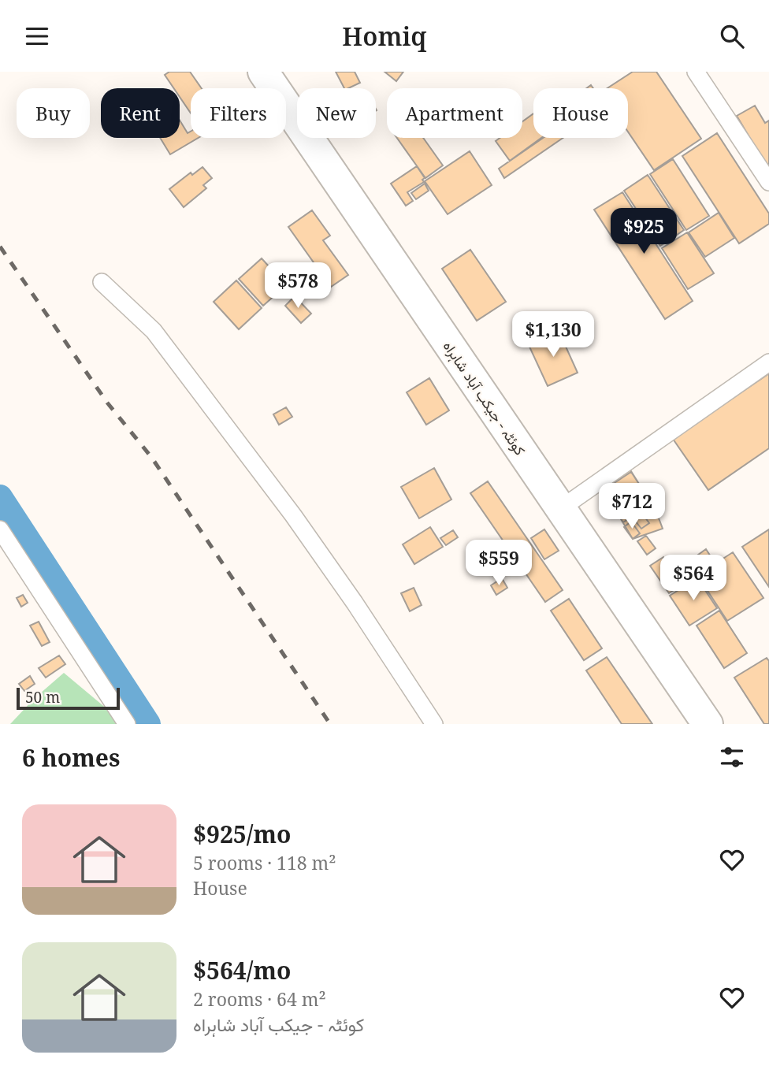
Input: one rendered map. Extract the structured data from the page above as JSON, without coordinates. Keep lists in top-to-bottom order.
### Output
{
  "streets": {
    "highway": ["کوئٹہ - جیکب آباد شاہراہ"]
  },
  "scale_bar": "50 m",
  "page": {
    "header": "Homiq",
    "chip": [
      "Buy",
      "Rent",
      "Filters",
      "New",
      "Apartment",
      "House"
    ],
    "price": [
      "$925",
      "$578",
      "$1,130",
      "$712",
      "$559",
      "$564"
    ],
    "scale": "50 m",
    "heading": "6 homes",
    "list": [
      {
        "name": "$925/mo",
        "note": "5 rooms · 118 m² · House"
      },
      {
        "name": "$564/mo",
        "note": "2 rooms · 64 m² · کوئٹہ - جیکب آباد شاہراہ"
      }
    ]
  }
}
